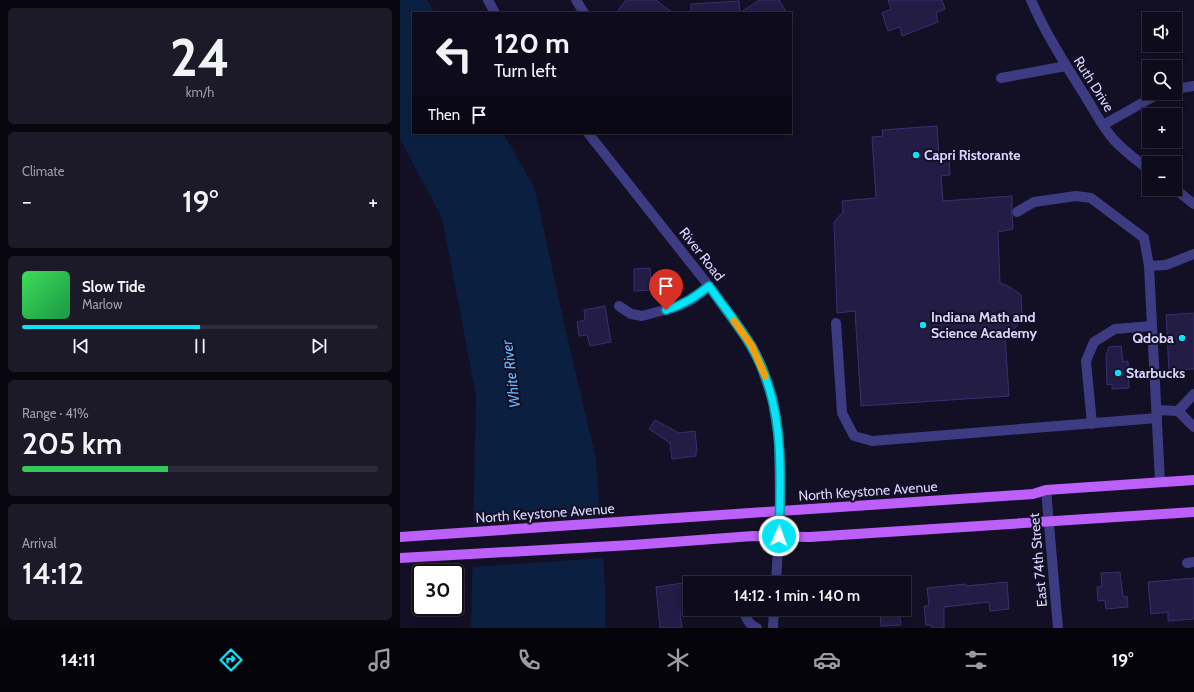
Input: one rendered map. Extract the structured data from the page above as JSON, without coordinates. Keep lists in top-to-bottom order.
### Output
{
  "streets": {
    "main road": ["North Keystone Avenue"],
    "street": ["Ruth Drive", "River Road", "East 74th Street"]
  },
  "crossings": [
    ["River Road", "North Keystone Avenue"],
    ["North Keystone Avenue", "East 74th Street"]
  ],
  "water": ["White River"],
  "places": [
    "Capri Ristorante",
    "Indiana Math and Science Academy",
    "Qdoba",
    "Starbucks"
  ],
  "page": {
    "tile": [
      ["24", "km/h"],
      "Climate",
      ["Range · 41%", "205 km"],
      ["Arrival", "14:12"]
    ],
    "map_buttons": ["+", "−"],
    "turn": ["120 m", "Turn left"],
    "then": "Then",
    "heat": ["−", "19°", "+"],
    "song": ["Slow Tide", "Marlow"],
    "limit": "30",
    "trip": "14:12 · 1 min · 140 m",
    "tabs": ["14:11", "19°"]
  }
}
